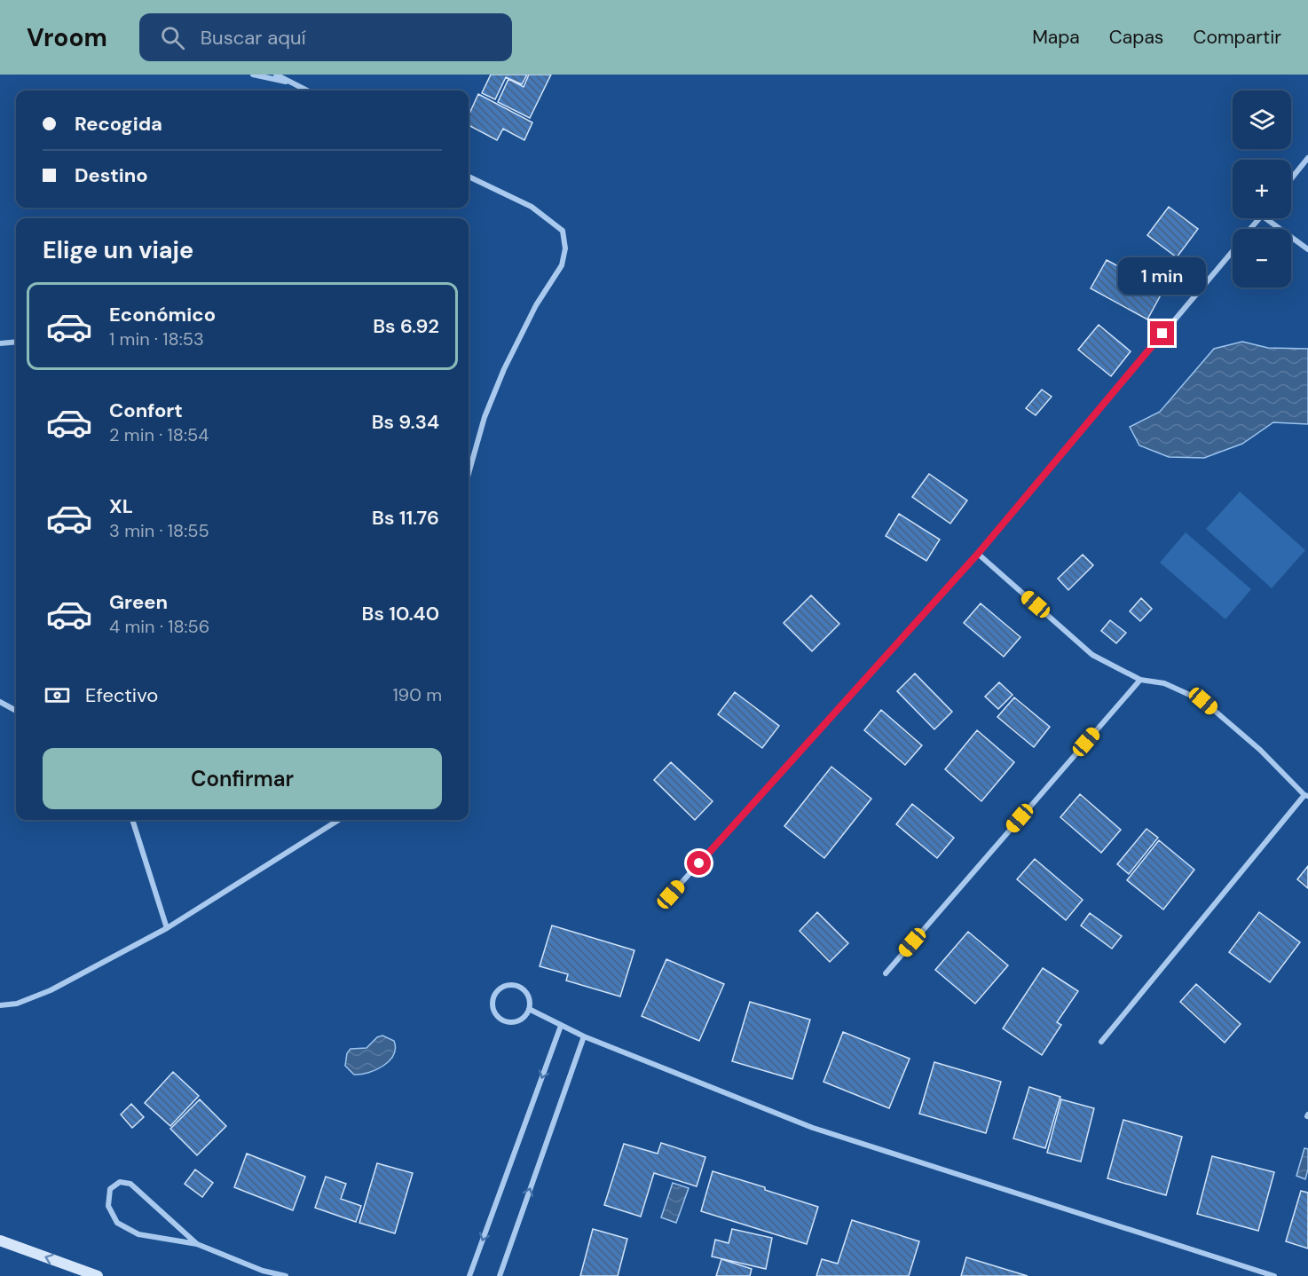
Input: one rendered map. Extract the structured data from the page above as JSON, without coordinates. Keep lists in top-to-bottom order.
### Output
{
  "page": {
    "header": "Vroom",
    "search": "Buscar aquí",
    "nav": ["Mapa", "Capas", "Compartir"],
    "map_buttons": ["+", "−"],
    "banner": ["Recogida", "Destino"],
    "heading": "Elige un viaje",
    "bubble": "1 min",
    "list": [
      {
        "name": "Económico",
        "note": "1 min · 18:53",
        "value": "Bs 6.92"
      },
      {
        "name": "Confort",
        "note": "2 min · 18:54",
        "value": "Bs 9.34"
      },
      {
        "name": "XL",
        "note": "3 min · 18:55",
        "value": "Bs 11.76"
      },
      {
        "name": "Green",
        "note": "4 min · 18:56",
        "value": "Bs 10.40"
      }
    ],
    "pay": ["Efectivo", "190 m"],
    "buttons": "Confirmar"
  }
}
